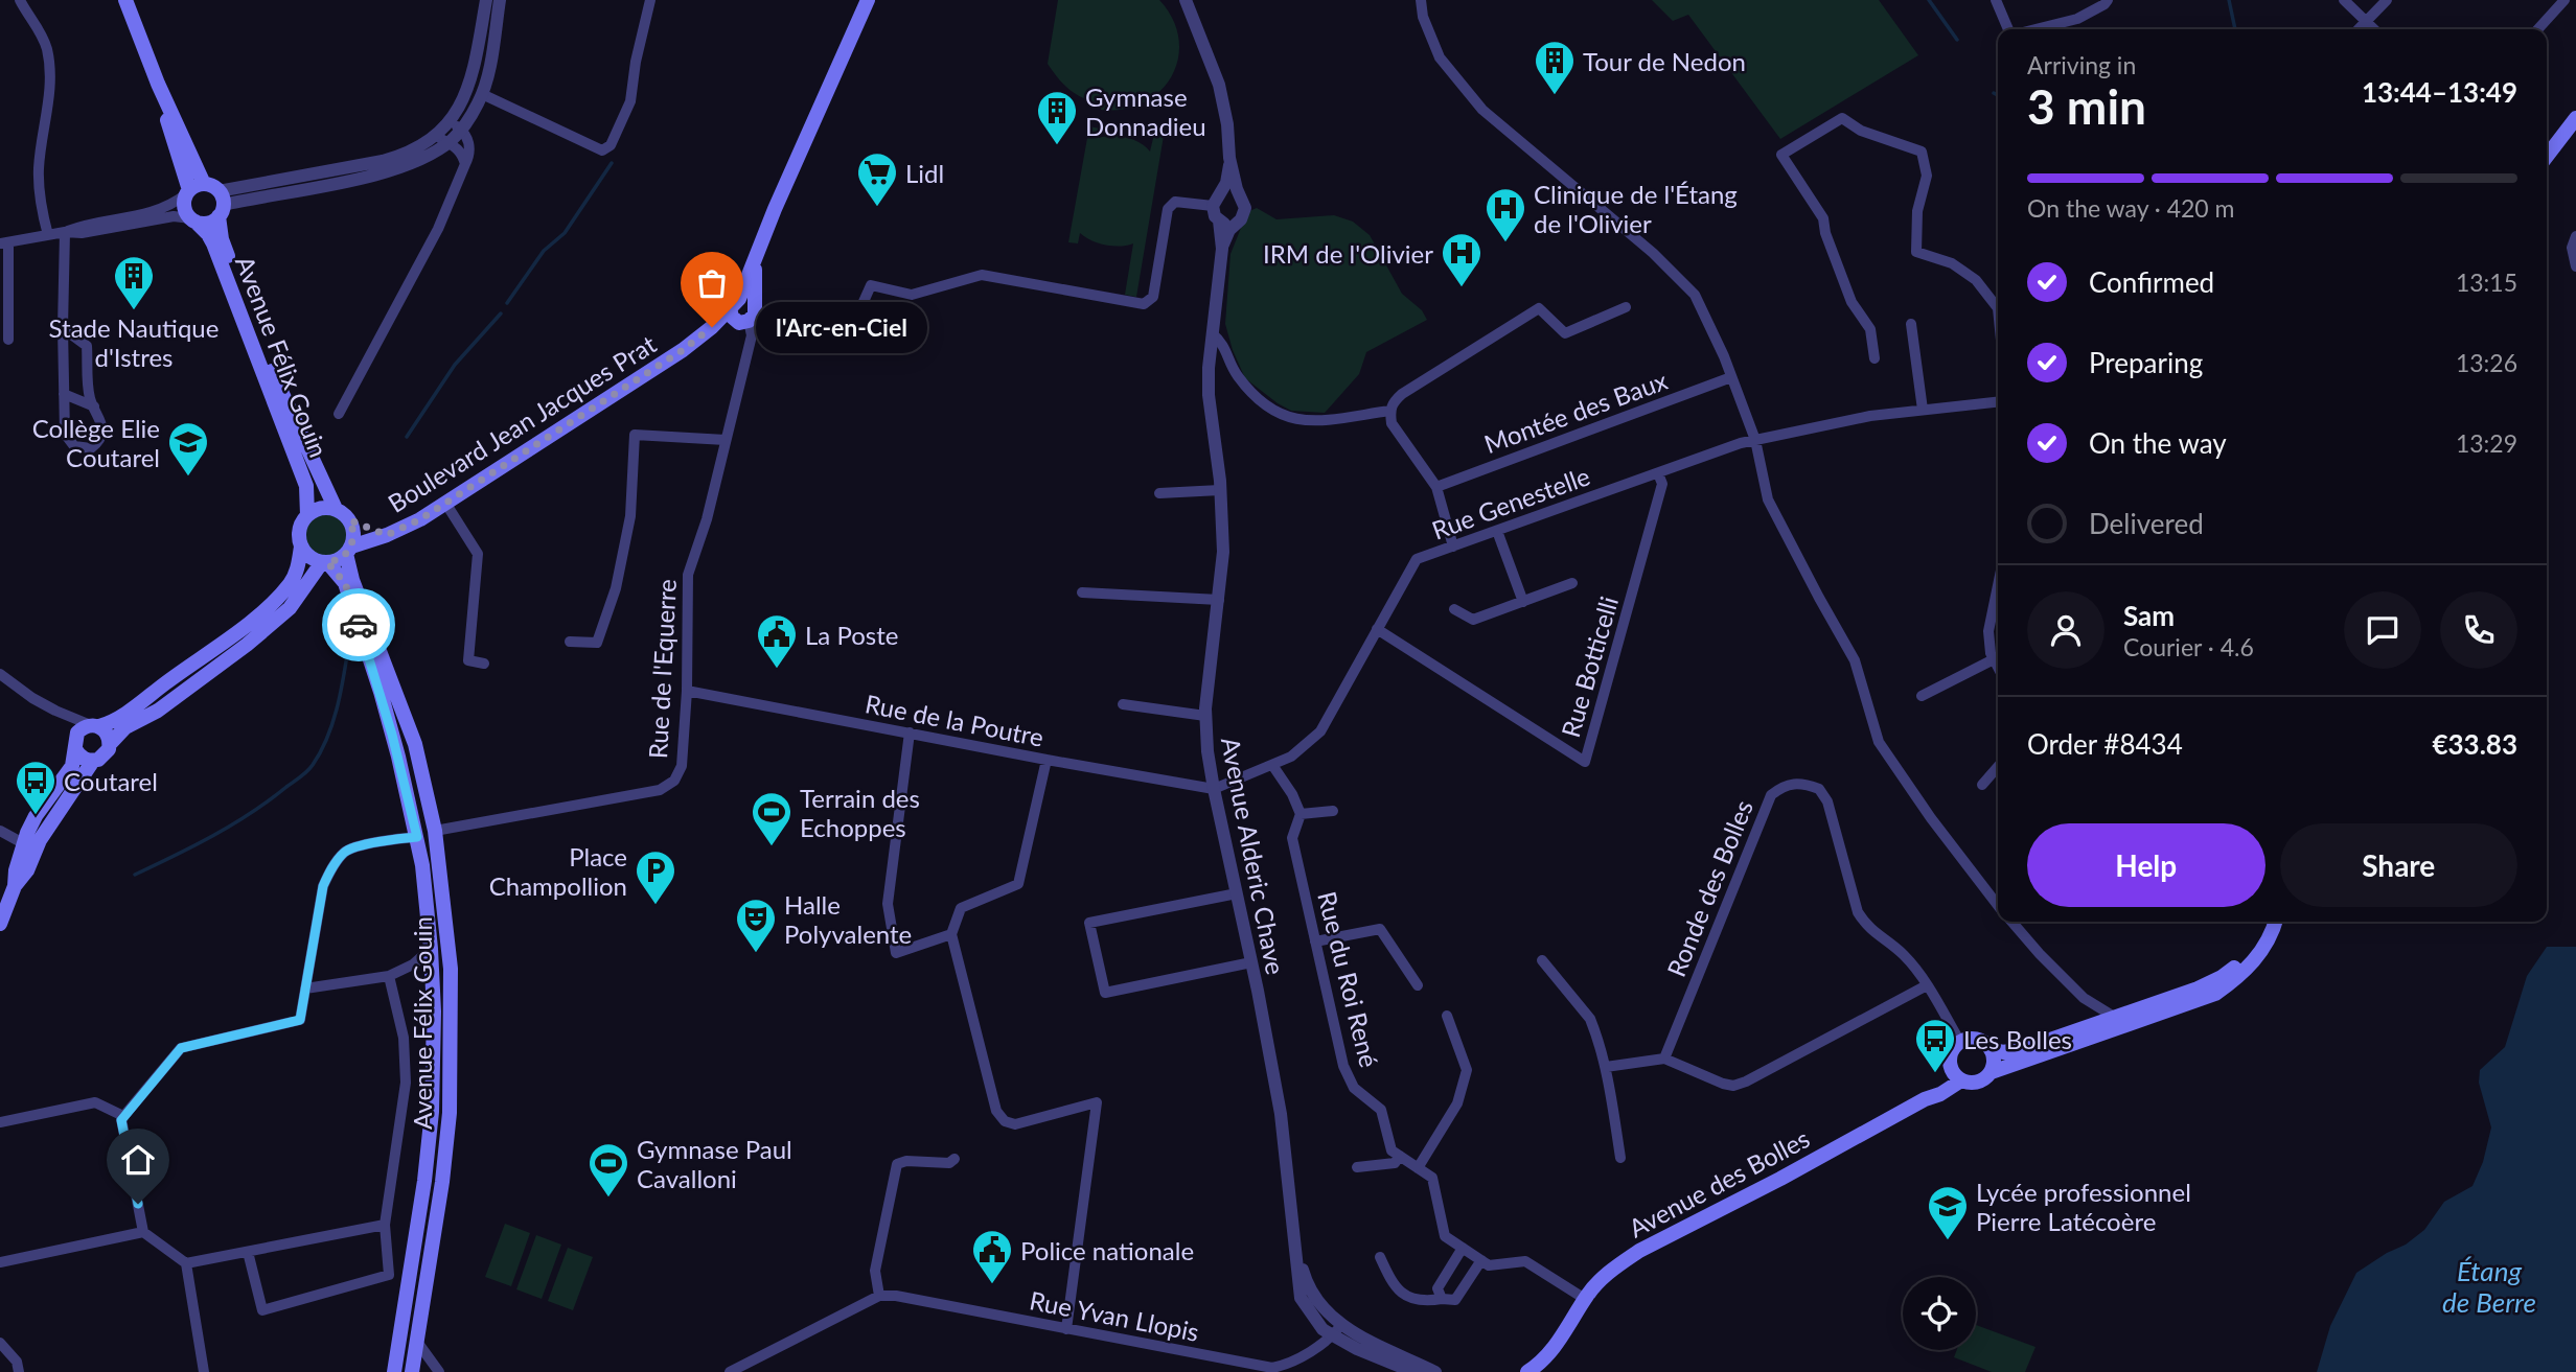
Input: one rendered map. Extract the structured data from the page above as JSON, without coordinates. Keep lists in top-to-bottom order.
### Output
{
  "streets": {
    "main road": ["Avenue Félix Gouin", "Boulevard Jean Jacques Prat", "Avenue des Bolles"],
    "street": [
      "Montée des Baux",
      "Rue Genestelle",
      "Rue Botticelli",
      "Rue de l'Equerre",
      "Rue de la Poutre",
      "Avenue Alderic Chave",
      "Ronde des Bolles",
      "Rue du Roi René",
      "Rue Yvan Llopis"
    ]
  },
  "crossings": [
    ["Avenue Félix Gouin", "Boulevard Jean Jacques Prat"],
    ["Avenue Félix Gouin", "Rue de l'Equerre"],
    ["Boulevard Jean Jacques Prat", "Rue de l'Equerre"],
    ["Rue Genestelle", "Rue Botticelli"],
    ["Rue Genestelle", "Rue de la Poutre"],
    ["Rue Genestelle", "Avenue Alderic Chave"],
    ["Rue de l'Equerre", "Rue de la Poutre"],
    ["Rue de la Poutre", "Avenue Alderic Chave"],
    ["Avenue Alderic Chave", "Rue Yvan Llopis"],
    ["Ronde des Bolles", "Avenue des Bolles"],
    ["Rue du Roi René", "Avenue des Bolles"]
  ],
  "water": ["Étang de Berre"],
  "places": {
    "building": ["Tour de Nedon", "Gymnase Donnadieu", "Stade Nautique d'Istres"],
    "supermarket": ["Lidl"],
    "hospital": ["Clinique de l'Étang de l'Olivier", "IRM de l'Olivier"],
    "other": ["l'Arc-en-Ciel"],
    "school or university": ["Collège Elie Coutarel", "Lycée professionnel Pierre Latécoère"],
    "public building": ["La Poste", "Police nationale"],
    "bus stop": ["Coutarel", "Les Bolles"],
    "sports": ["Terrain des Echoppes", "Gymnase Paul Cavalloni"],
    "parking": ["Place Champollion"],
    "theatre": ["Halle Polyvalente"]
  },
  "page": {
    "heading": ["3 min", "Arriving in", "13:44–13:49"],
    "panel": [
      "Sam",
      "Courier · 4.6",
      "Order #8434",
      "€33.83"
    ],
    "bar": "On the way · 420 m",
    "list": [
      ["Confirmed", "13:15"],
      ["Preparing", "13:26"],
      ["On the way", "13:29"],
      "Delivered"
    ],
    "bubble": "l'Arc-en-Ciel",
    "buttons": ["Help", "Share"]
  }
}
